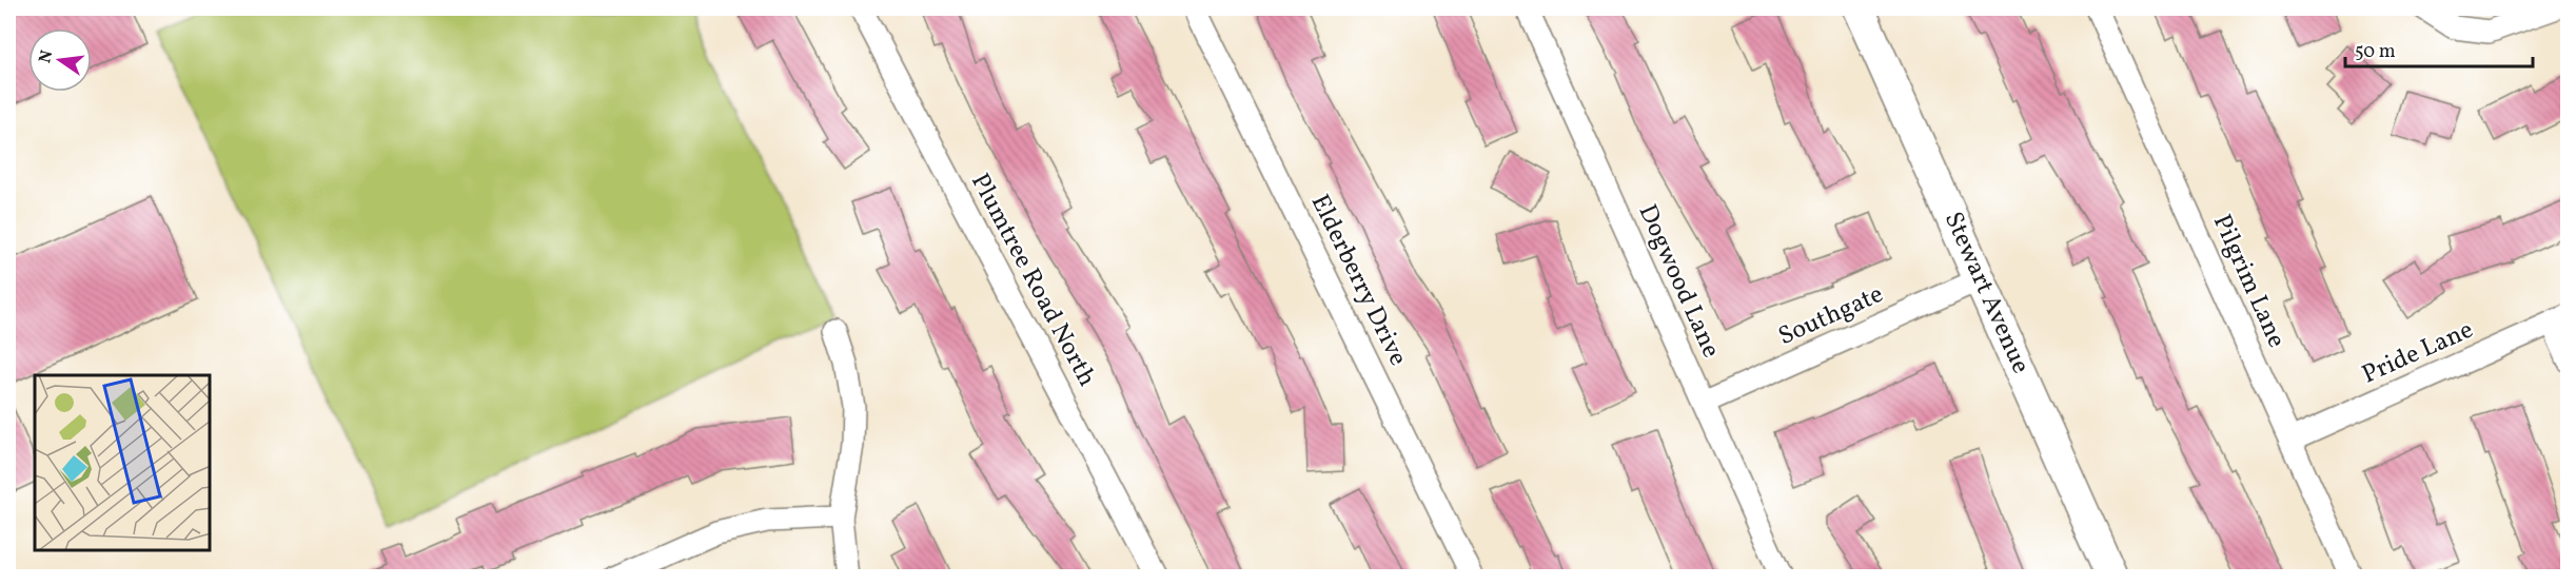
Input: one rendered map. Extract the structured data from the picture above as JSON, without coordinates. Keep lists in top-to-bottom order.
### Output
{
  "streets": {
    "street": [
      "Plumtree Road North",
      "Elderberry Drive",
      "Dogwood Lane",
      "Pilgrim Lane",
      "Stewart Avenue",
      "Southgate",
      "Pride Lane"
    ]
  },
  "crossings": [
    ["Dogwood Lane", "Southgate"],
    ["Pilgrim Lane", "Pride Lane"],
    ["Stewart Avenue", "Southgate"]
  ],
  "scale_bar": "50 m",
  "north": "left"
}
